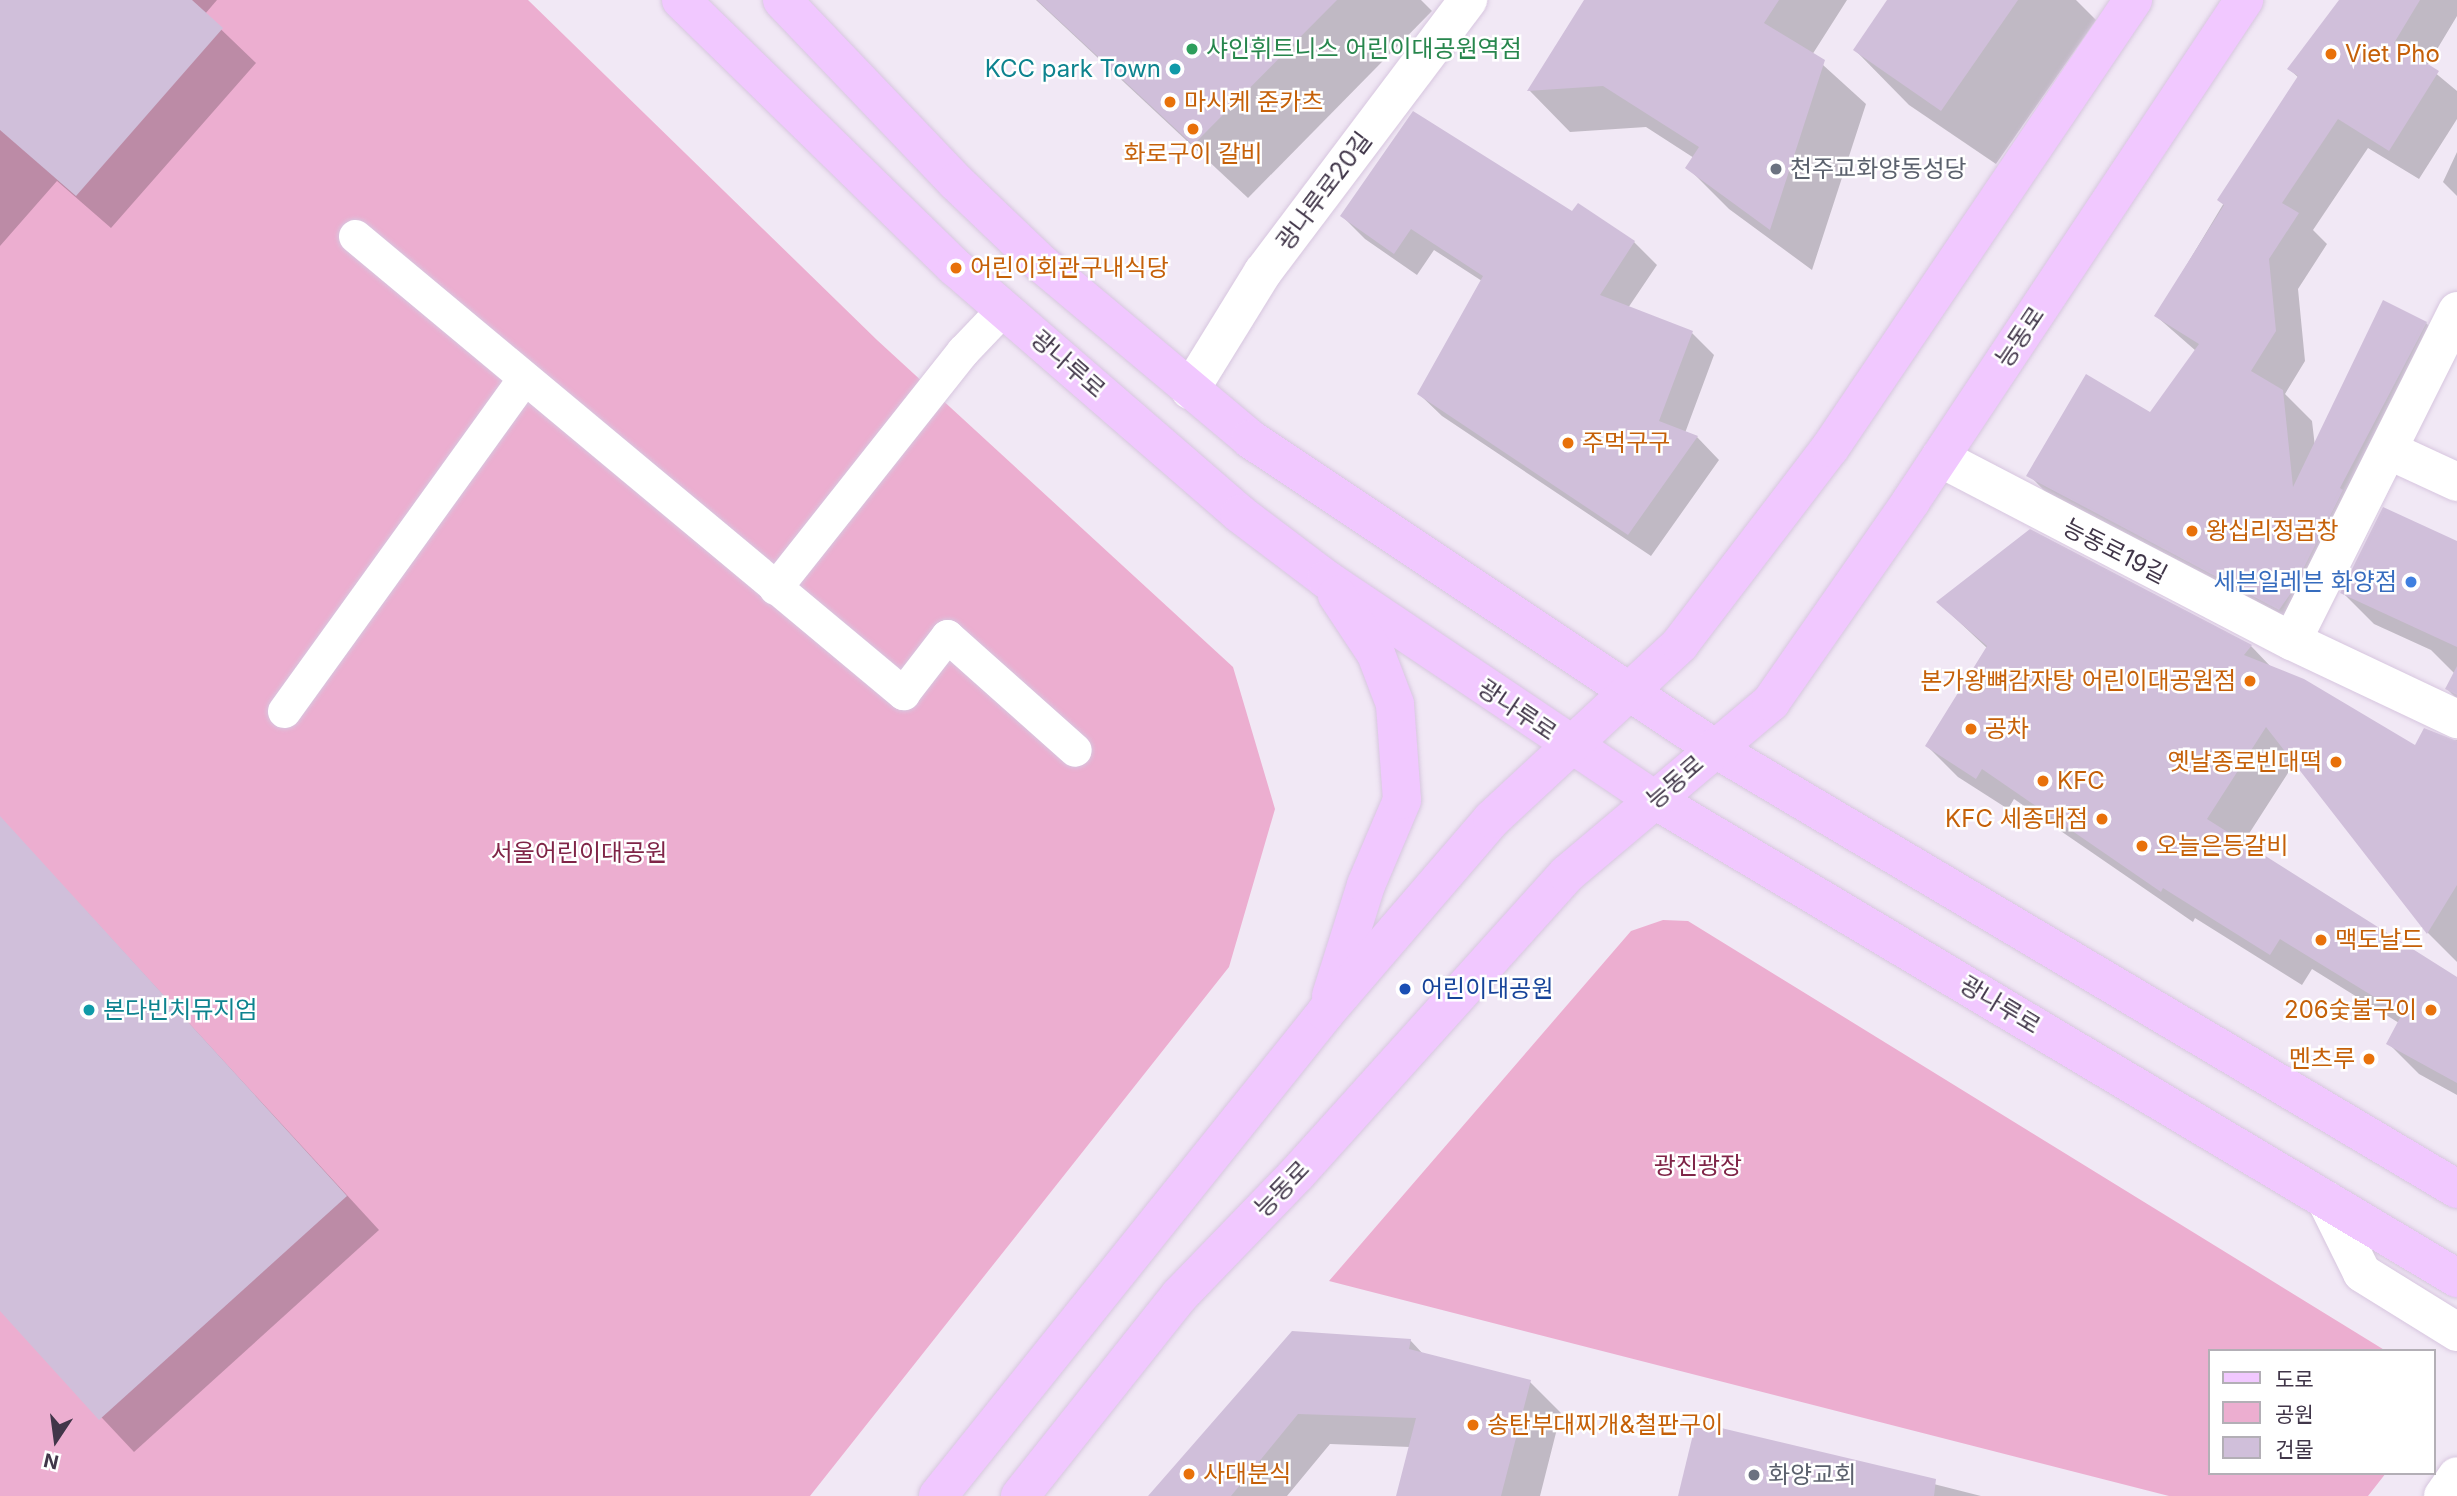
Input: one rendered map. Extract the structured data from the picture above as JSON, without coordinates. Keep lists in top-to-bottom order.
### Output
{
  "streets": {
    "main road": ["능동로", "광나루로"],
    "street": ["광나루로20길", "능동로19길"]
  },
  "crossings": [
    ["능동로", "광나루로"],
    ["능동로", "능동로19길"]
  ],
  "parks": ["서울어린이대공원", "광진광장"],
  "places": [
    "샤인휘트니스 어린이대공원역점",
    "Viet Pho",
    "KCC park Town",
    "마시케 준카츠",
    "화로구이 갈비",
    "천주교화양동성당",
    "어린이회관구내식당",
    "주먹구구",
    "왕십리정곱창",
    "세븐일레븐 화양점",
    "본가왕뼈감자탕 어린이대공원점",
    "공차",
    "옛날종로빈대떡",
    "KFC",
    "KFC 세종대점",
    "오늘은등갈비",
    "맥도날드",
    "어린이대공원",
    "본다빈치뮤지엄",
    "206숯불구이",
    "멘츠루",
    "송탄부대찌개&철판구이",
    "사대분식",
    "화양교회"
  ],
  "legend": ["도로", "공원", "건물"],
  "north": "bottom"
}
